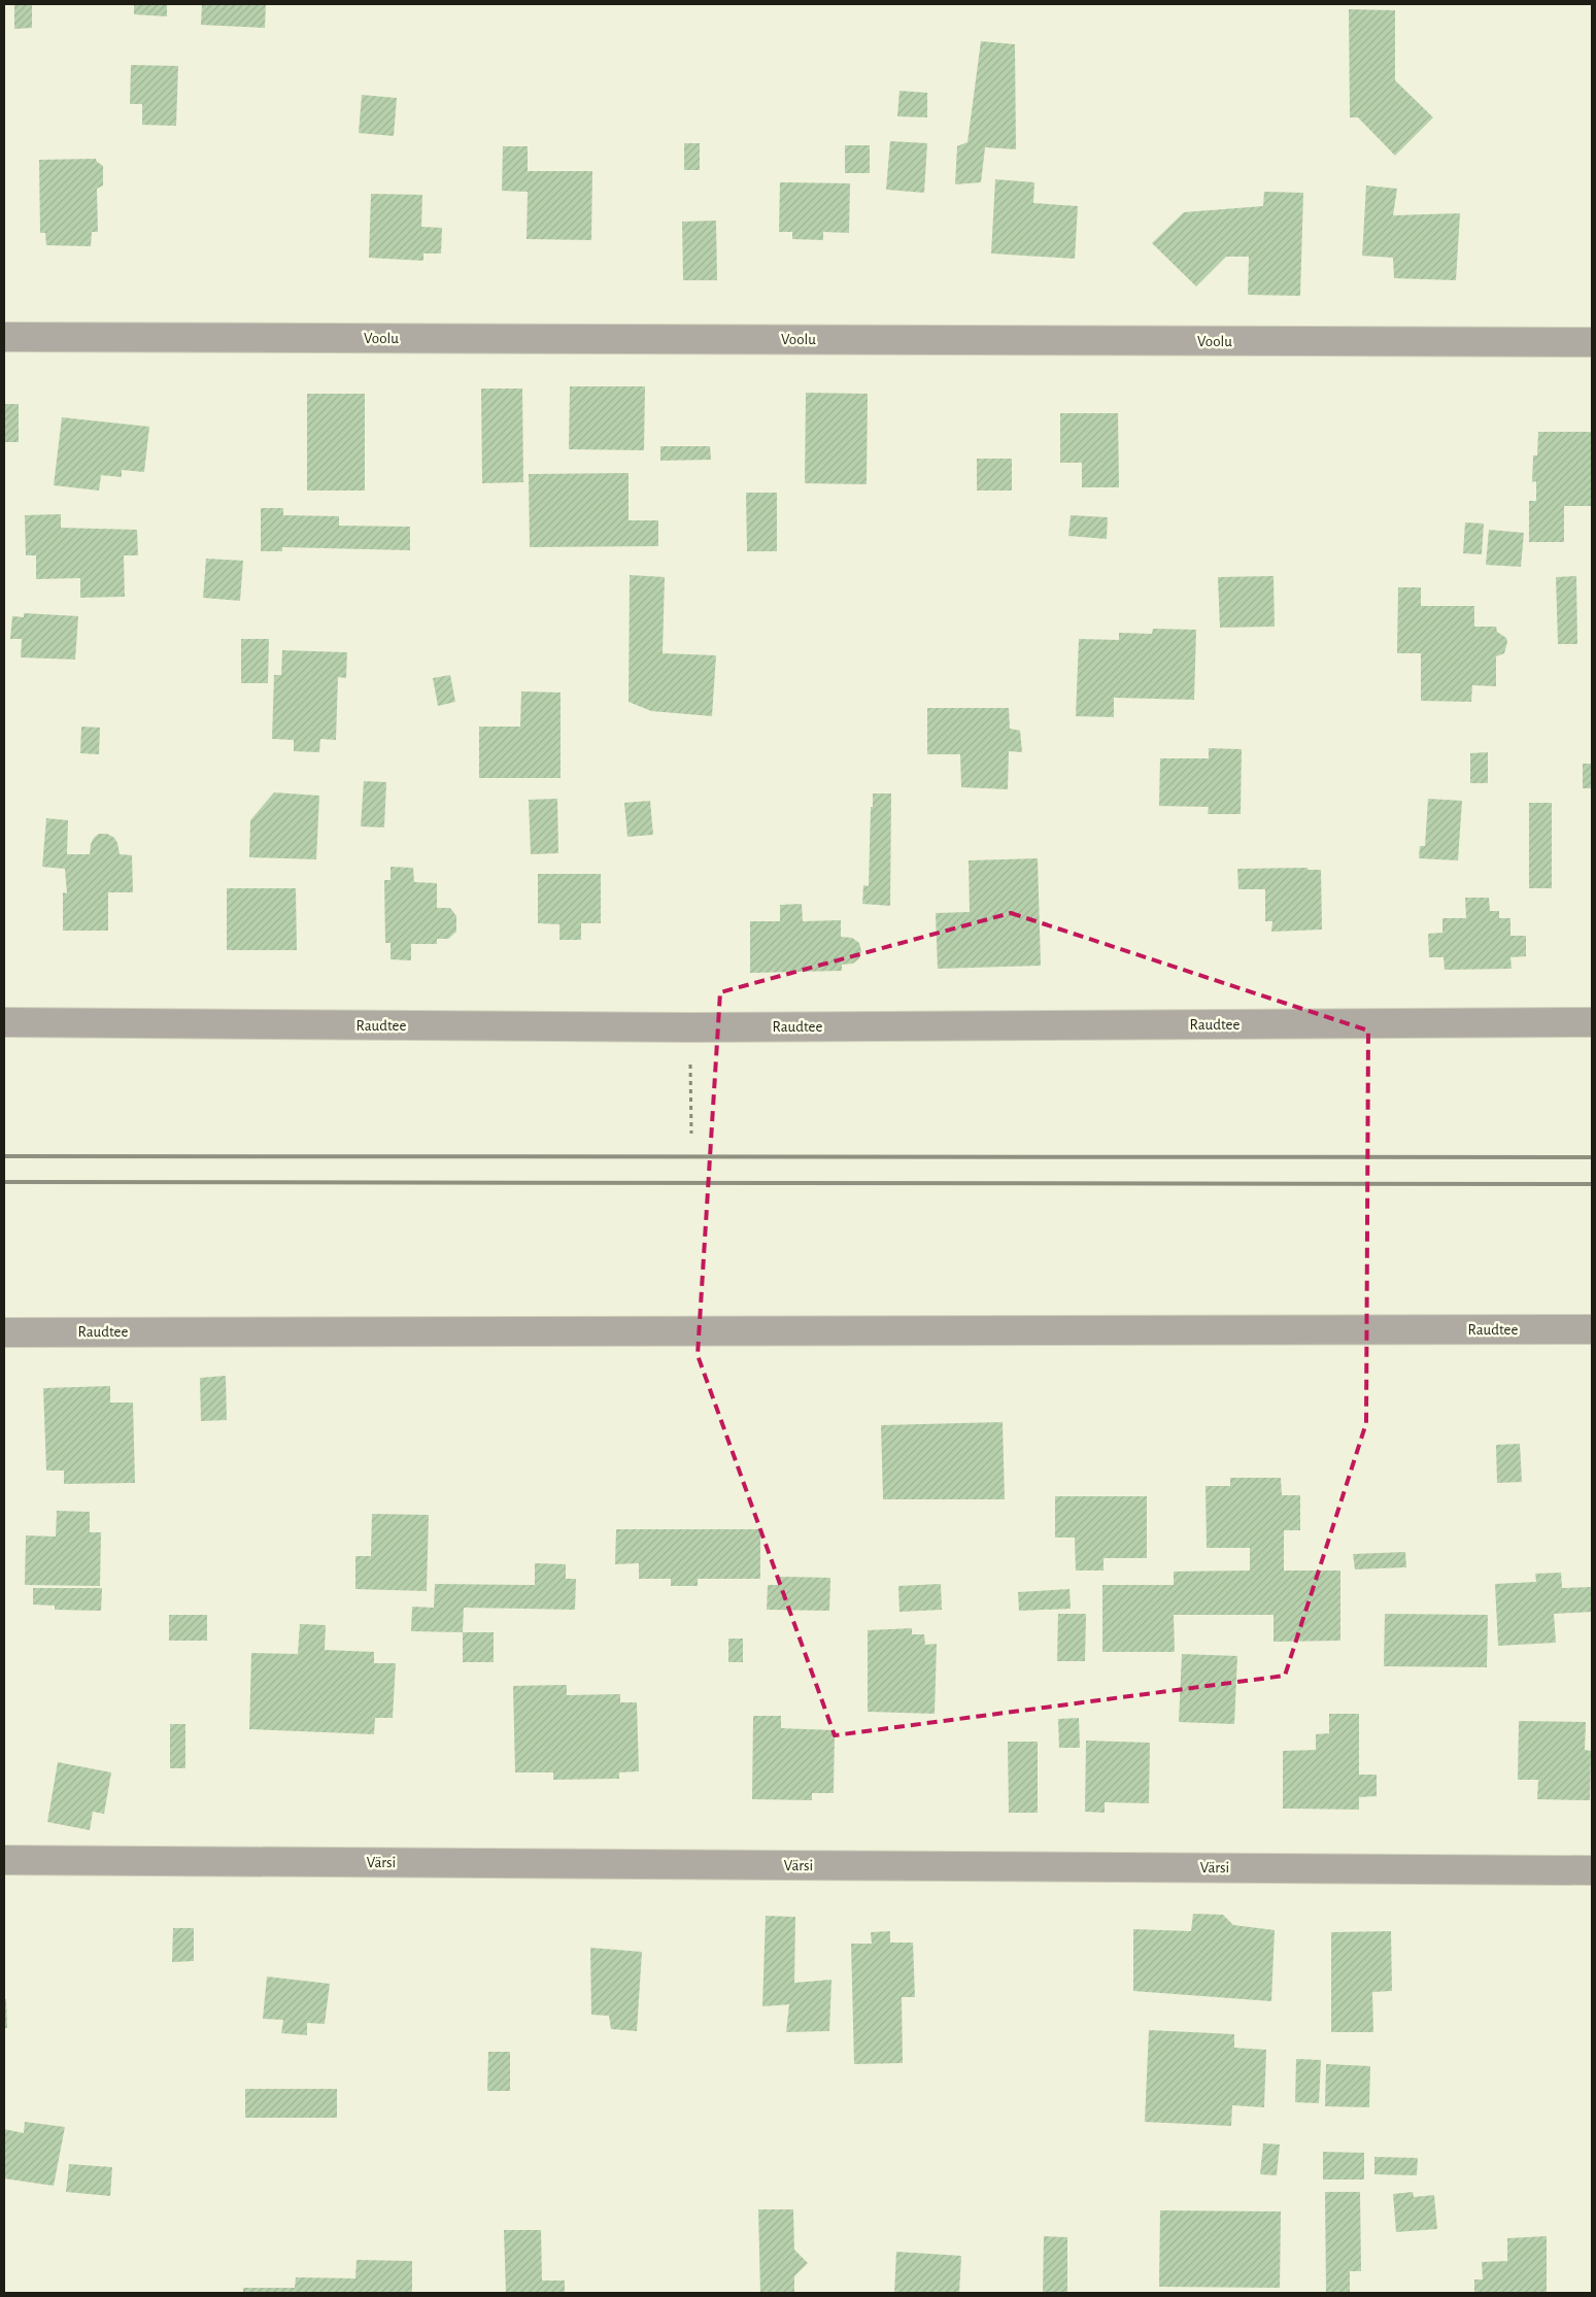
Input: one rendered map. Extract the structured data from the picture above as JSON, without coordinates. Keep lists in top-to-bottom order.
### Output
{
  "streets": {
    "street": ["Voolu", "Raudtee", "Värsi"]
  }
}
